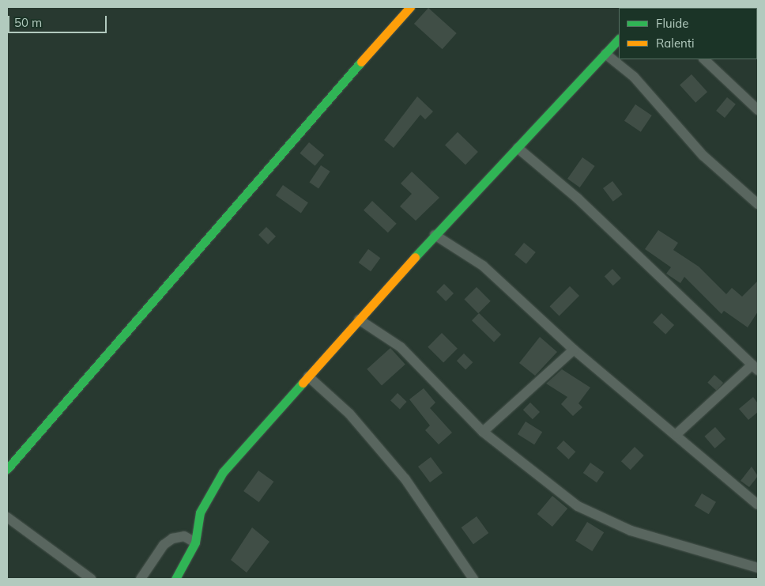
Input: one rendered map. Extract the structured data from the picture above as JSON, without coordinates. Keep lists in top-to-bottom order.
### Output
{
  "legend": ["Fluide", "Ralenti"],
  "scale_bar": "50 m"
}
